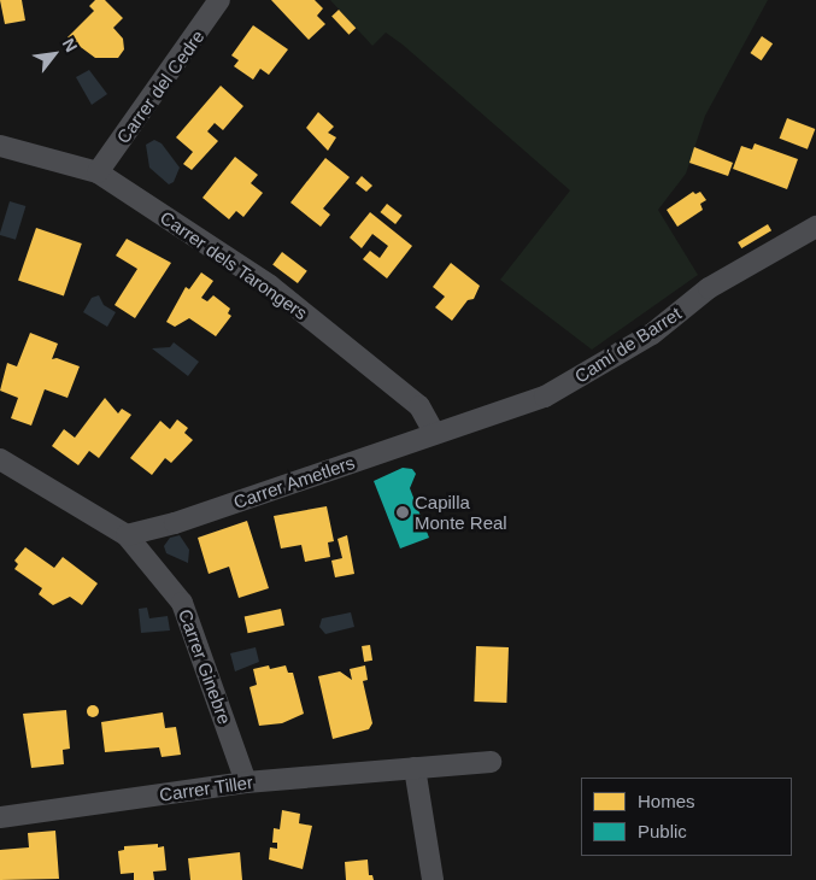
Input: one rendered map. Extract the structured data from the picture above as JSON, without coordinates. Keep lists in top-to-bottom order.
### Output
{
  "streets": {
    "street": [
      "Carrer del Cedre",
      "Carrer dels Tarongers",
      "Camí de Barret",
      "Carrer Ametlers",
      "Carrer Ginebre",
      "Carrer Tiller"
    ]
  },
  "crossings": [
    ["Carrer del Cedre", "Carrer dels Tarongers"],
    ["Carrer dels Tarongers", "Carrer Ametlers"],
    ["Camí de Barret", "Carrer Ametlers"],
    ["Carrer Ametlers", "Carrer Ginebre"],
    ["Carrer Ginebre", "Carrer Tiller"]
  ],
  "places": ["Capilla Monte Real"],
  "legend": ["Homes", "Public"],
  "north": "top right"
}
